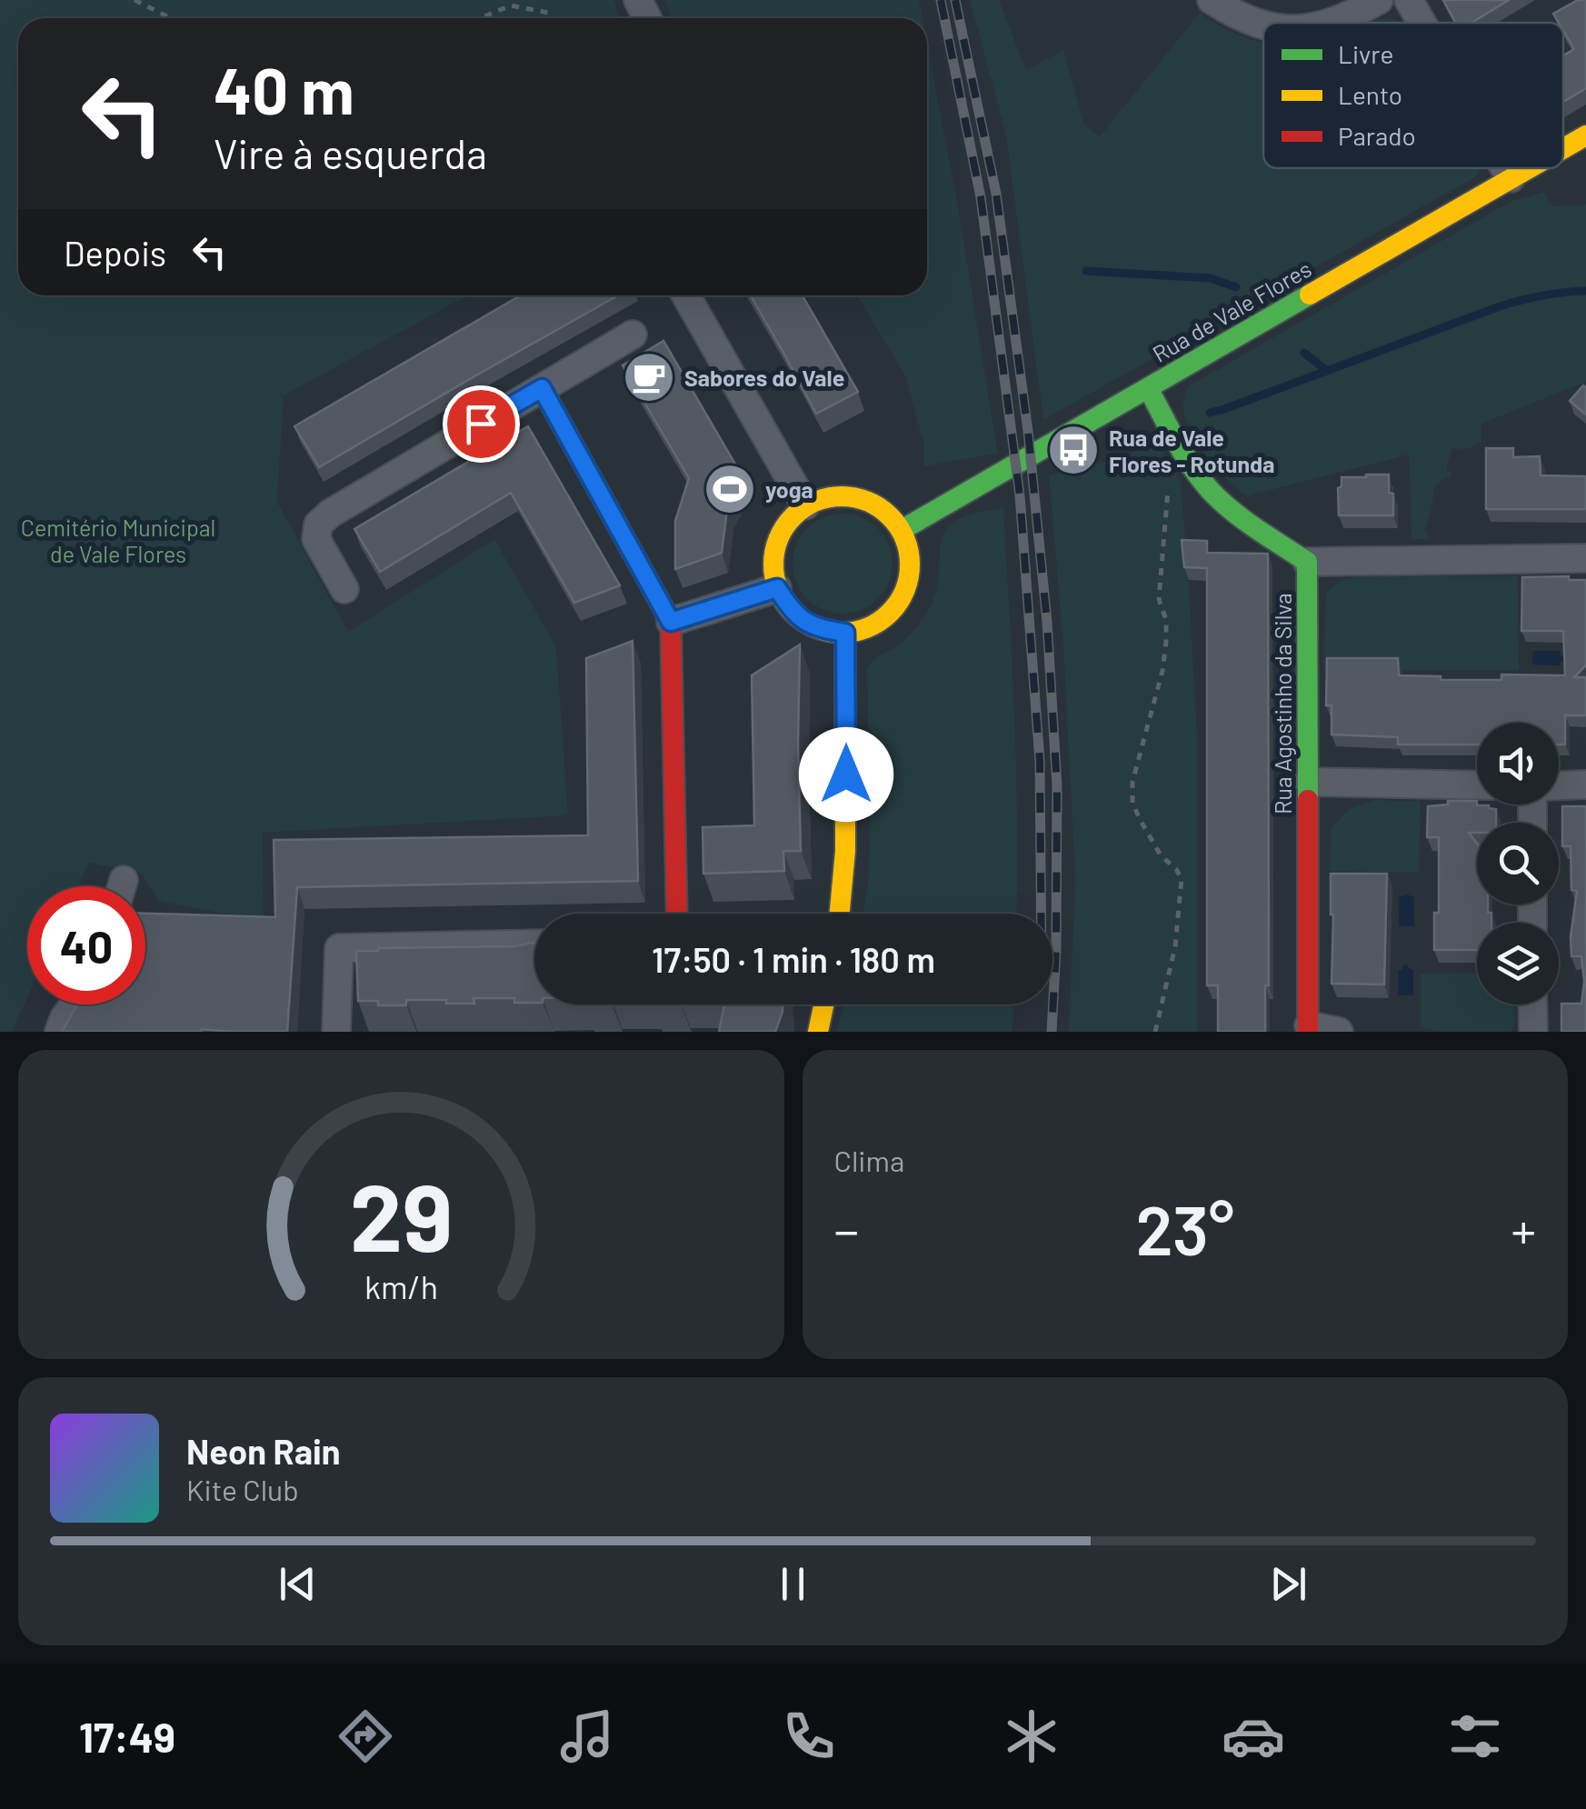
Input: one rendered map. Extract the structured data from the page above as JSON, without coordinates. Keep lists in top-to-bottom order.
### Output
{
  "streets": {
    "street": ["Rua de Vale Flores", "Rua Agostinho da Silva"]
  },
  "crossings": [
    ["Rua de Vale Flores", "Rua Agostinho da Silva"]
  ],
  "parks": ["Cemitério Municipal de Vale Flores"],
  "places": {
    "cafe": ["Sabores do Vale"],
    "bus stop": ["Rua de Vale Flores - Rotunda"],
    "sports": ["yoga"]
  },
  "legend": ["Livre", "Lento", "Parado"],
  "page": {
    "turn": ["40 m", "Vire à esquerda"],
    "then": "Depois",
    "limit": "40",
    "trip": "17:50 · 1 min · 180 m",
    "tile": "Clima",
    "heat": ["−", "23°", "+"],
    "song": ["Neon Rain", "Kite Club"],
    "tabs": "17:49",
    "gauge": ["29", "km/h"]
  }
}
